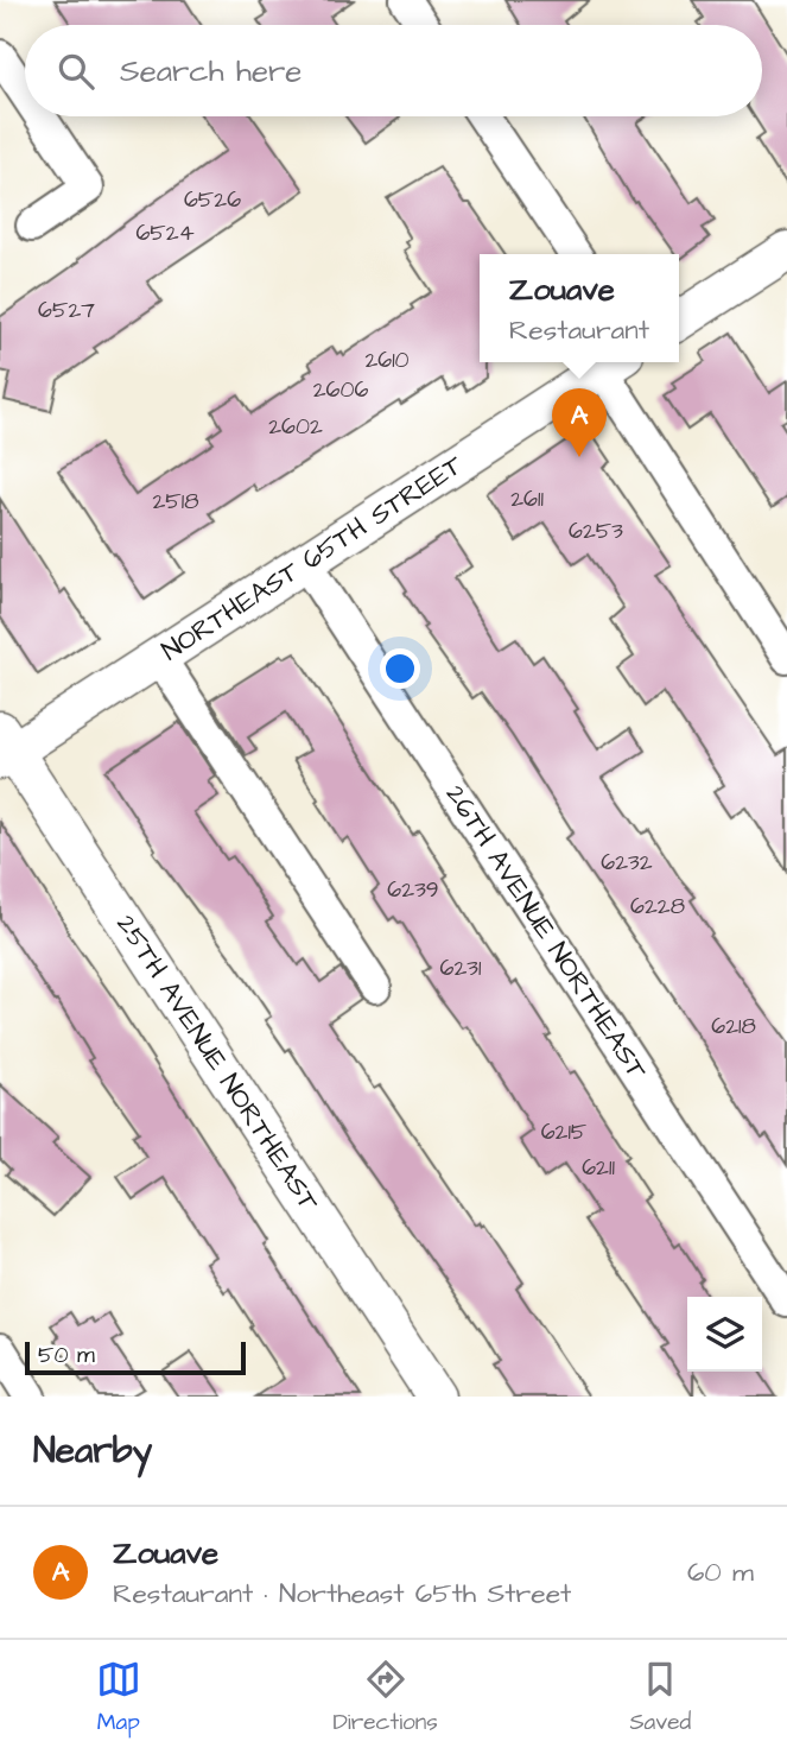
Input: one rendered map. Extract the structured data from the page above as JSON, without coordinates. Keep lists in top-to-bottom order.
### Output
{
  "streets": {
    "main road": ["NORTHEAST 65TH STREET", "25TH AVENUE NORTHEAST"],
    "street": ["26TH AVENUE NORTHEAST"]
  },
  "crossings": [
    ["NORTHEAST 65TH STREET", "26TH AVENUE NORTHEAST"],
    ["NORTHEAST 65TH STREET", "25TH AVENUE NORTHEAST"]
  ],
  "house_numbers": [
    "6526",
    "6524",
    "6527",
    "2610",
    "2606",
    "2602",
    "2611",
    "2518",
    "6253",
    "6232",
    "6239",
    "6228",
    "6231",
    "6218",
    "6215",
    "6211"
  ],
  "scale_bar": "50 m",
  "page": {
    "search": "Search here",
    "popup": ["Zouave", "Restaurant"],
    "pins": "A",
    "scale": "50 m",
    "heading": "Nearby",
    "list": [
      {
        "mark": "A",
        "name": "Zouave",
        "note": "Restaurant · Northeast 65th Street",
        "value": "60 m"
      }
    ],
    "nav": ["Map", "Directions", "Saved"]
  }
}
